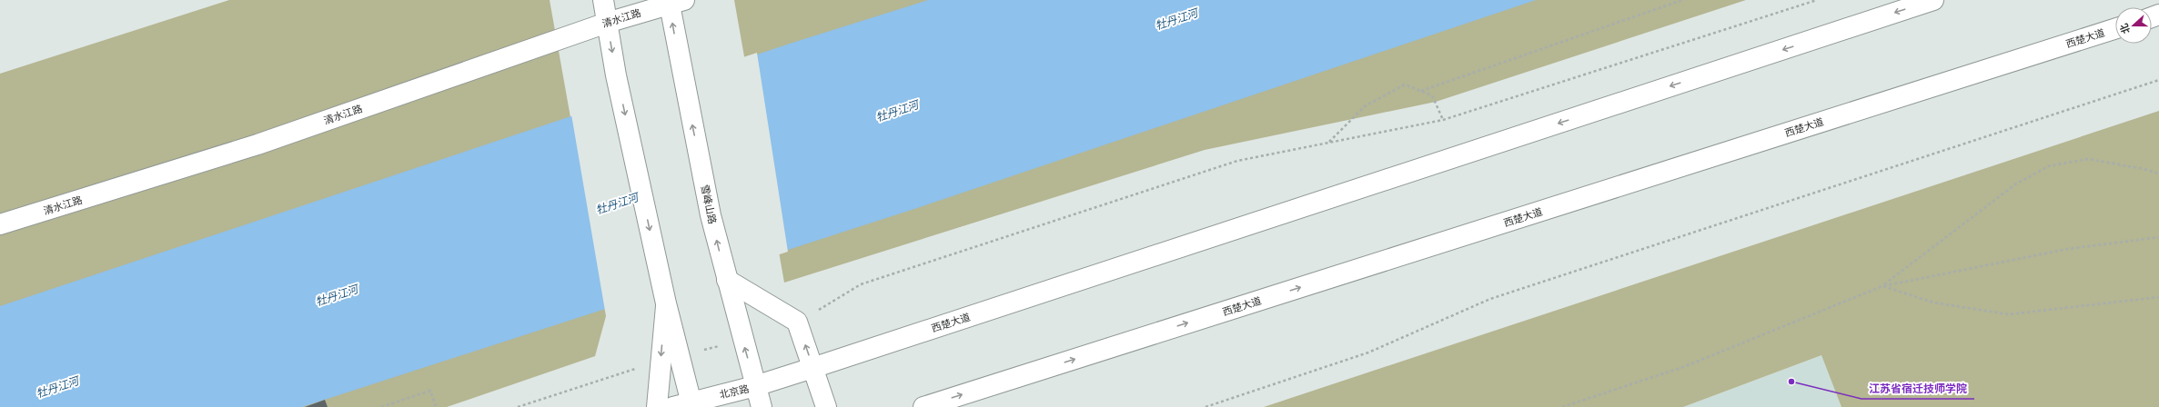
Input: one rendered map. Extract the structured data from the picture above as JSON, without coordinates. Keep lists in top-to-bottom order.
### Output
{
  "streets": {
    "main road": [
      "清水江路",
      "西楚大道",
      "雪峰山路",
      "北京路"
    ]
  },
  "crossings": [
    ["清水江路", "雪峰山路"],
    ["西楚大道", "雪峰山路"],
    ["西楚大道", "北京路"],
    ["雪峰山路", "北京路"]
  ],
  "water": ["牡丹江河"],
  "places": ["江苏省宿迁技师学院"],
  "north": "left"
}
